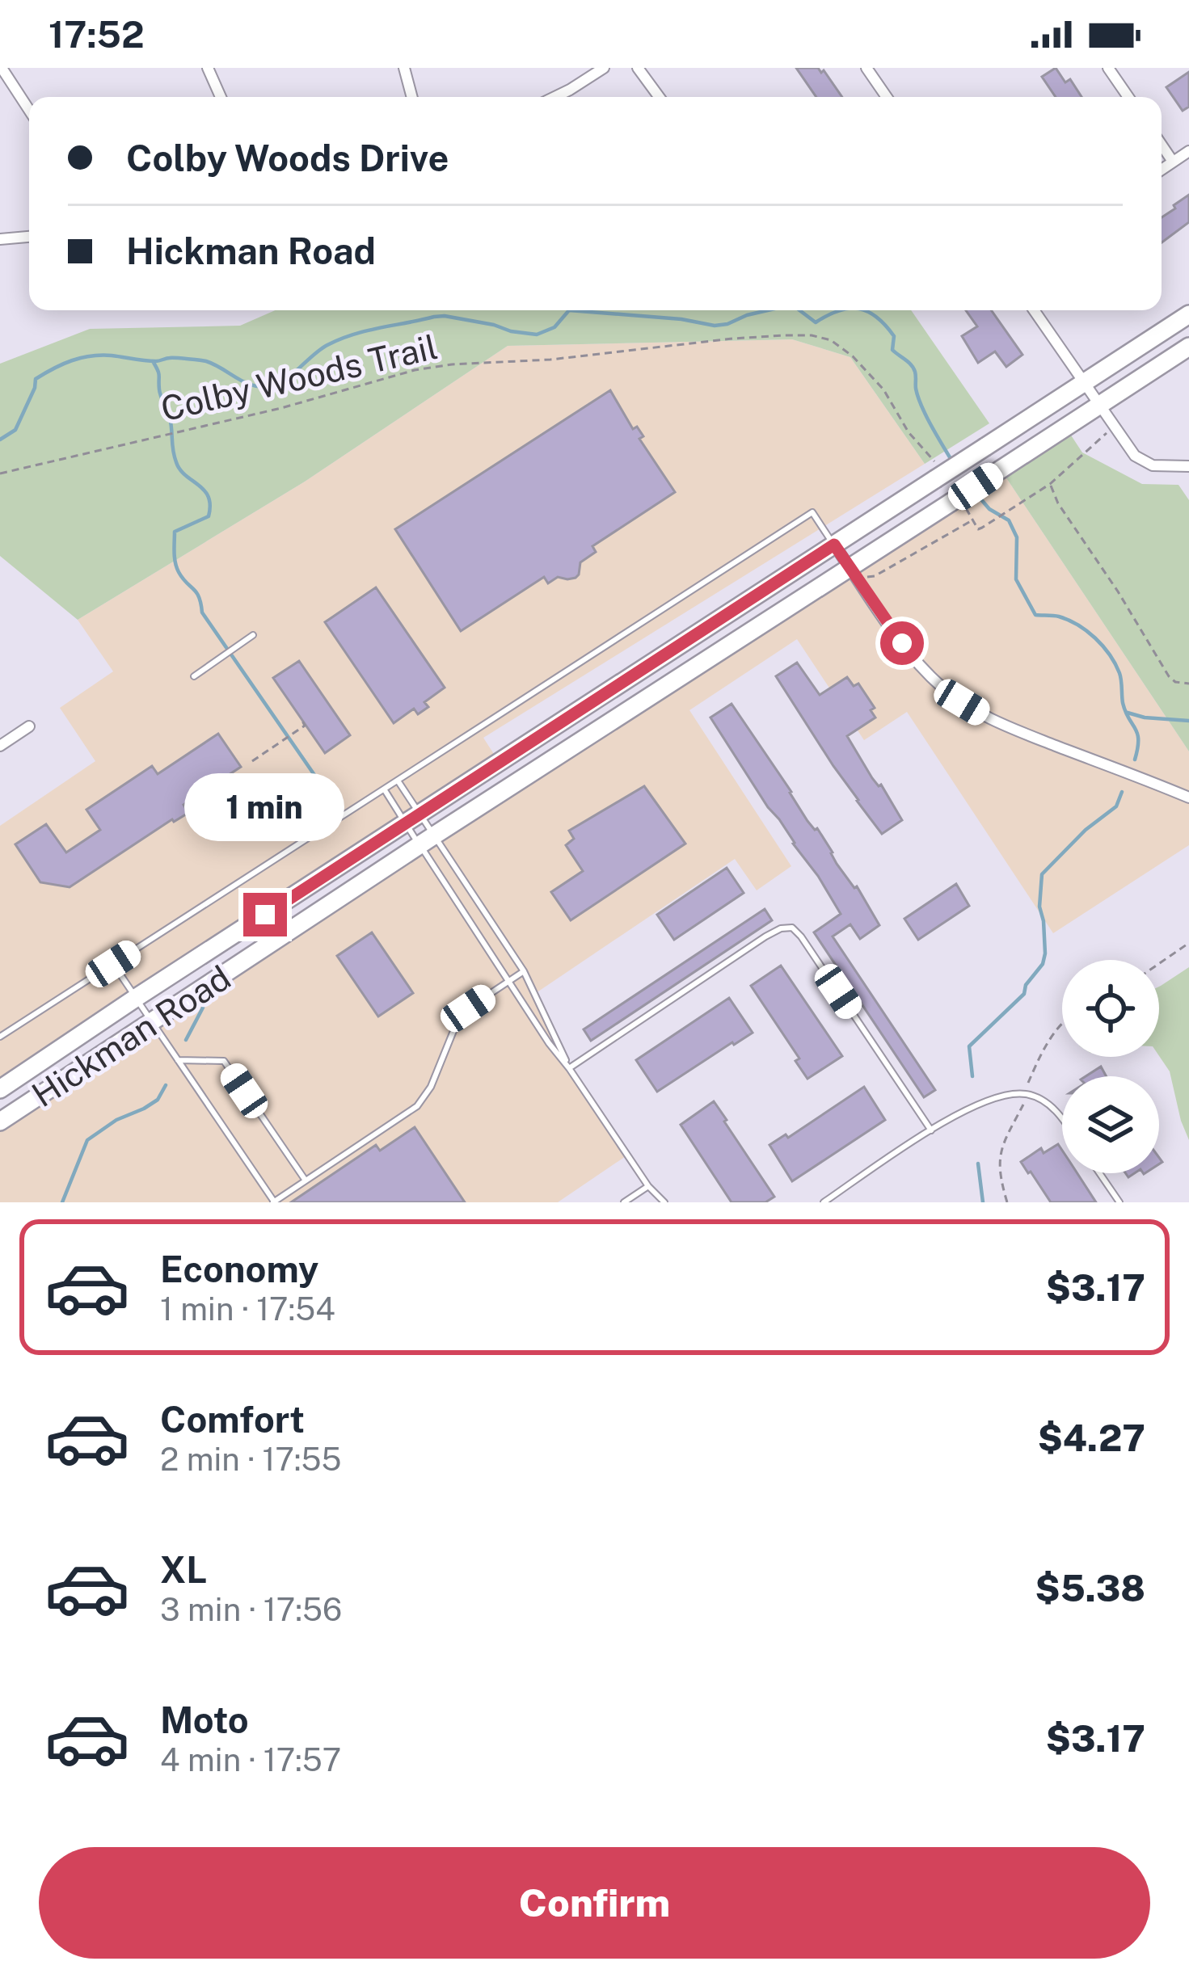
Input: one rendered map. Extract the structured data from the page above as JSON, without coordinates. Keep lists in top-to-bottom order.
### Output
{
  "streets": {
    "main road": ["Hickman Road"],
    "path": ["Colby Woods Trail"]
  },
  "crossings": [
    ["Colby Woods Trail", "Hickman Road"]
  ],
  "page": {
    "status": "17:52",
    "banner": ["Colby Woods Drive", "Hickman Road"],
    "bubble": "1 min",
    "list": [
      {
        "name": "Economy",
        "note": "1 min · 17:54",
        "value": "$3.17"
      },
      {
        "name": "Comfort",
        "note": "2 min · 17:55",
        "value": "$4.27"
      },
      {
        "name": "XL",
        "note": "3 min · 17:56",
        "value": "$5.38"
      },
      {
        "name": "Moto",
        "note": "4 min · 17:57",
        "value": "$3.17"
      }
    ],
    "buttons": "Confirm"
  }
}
